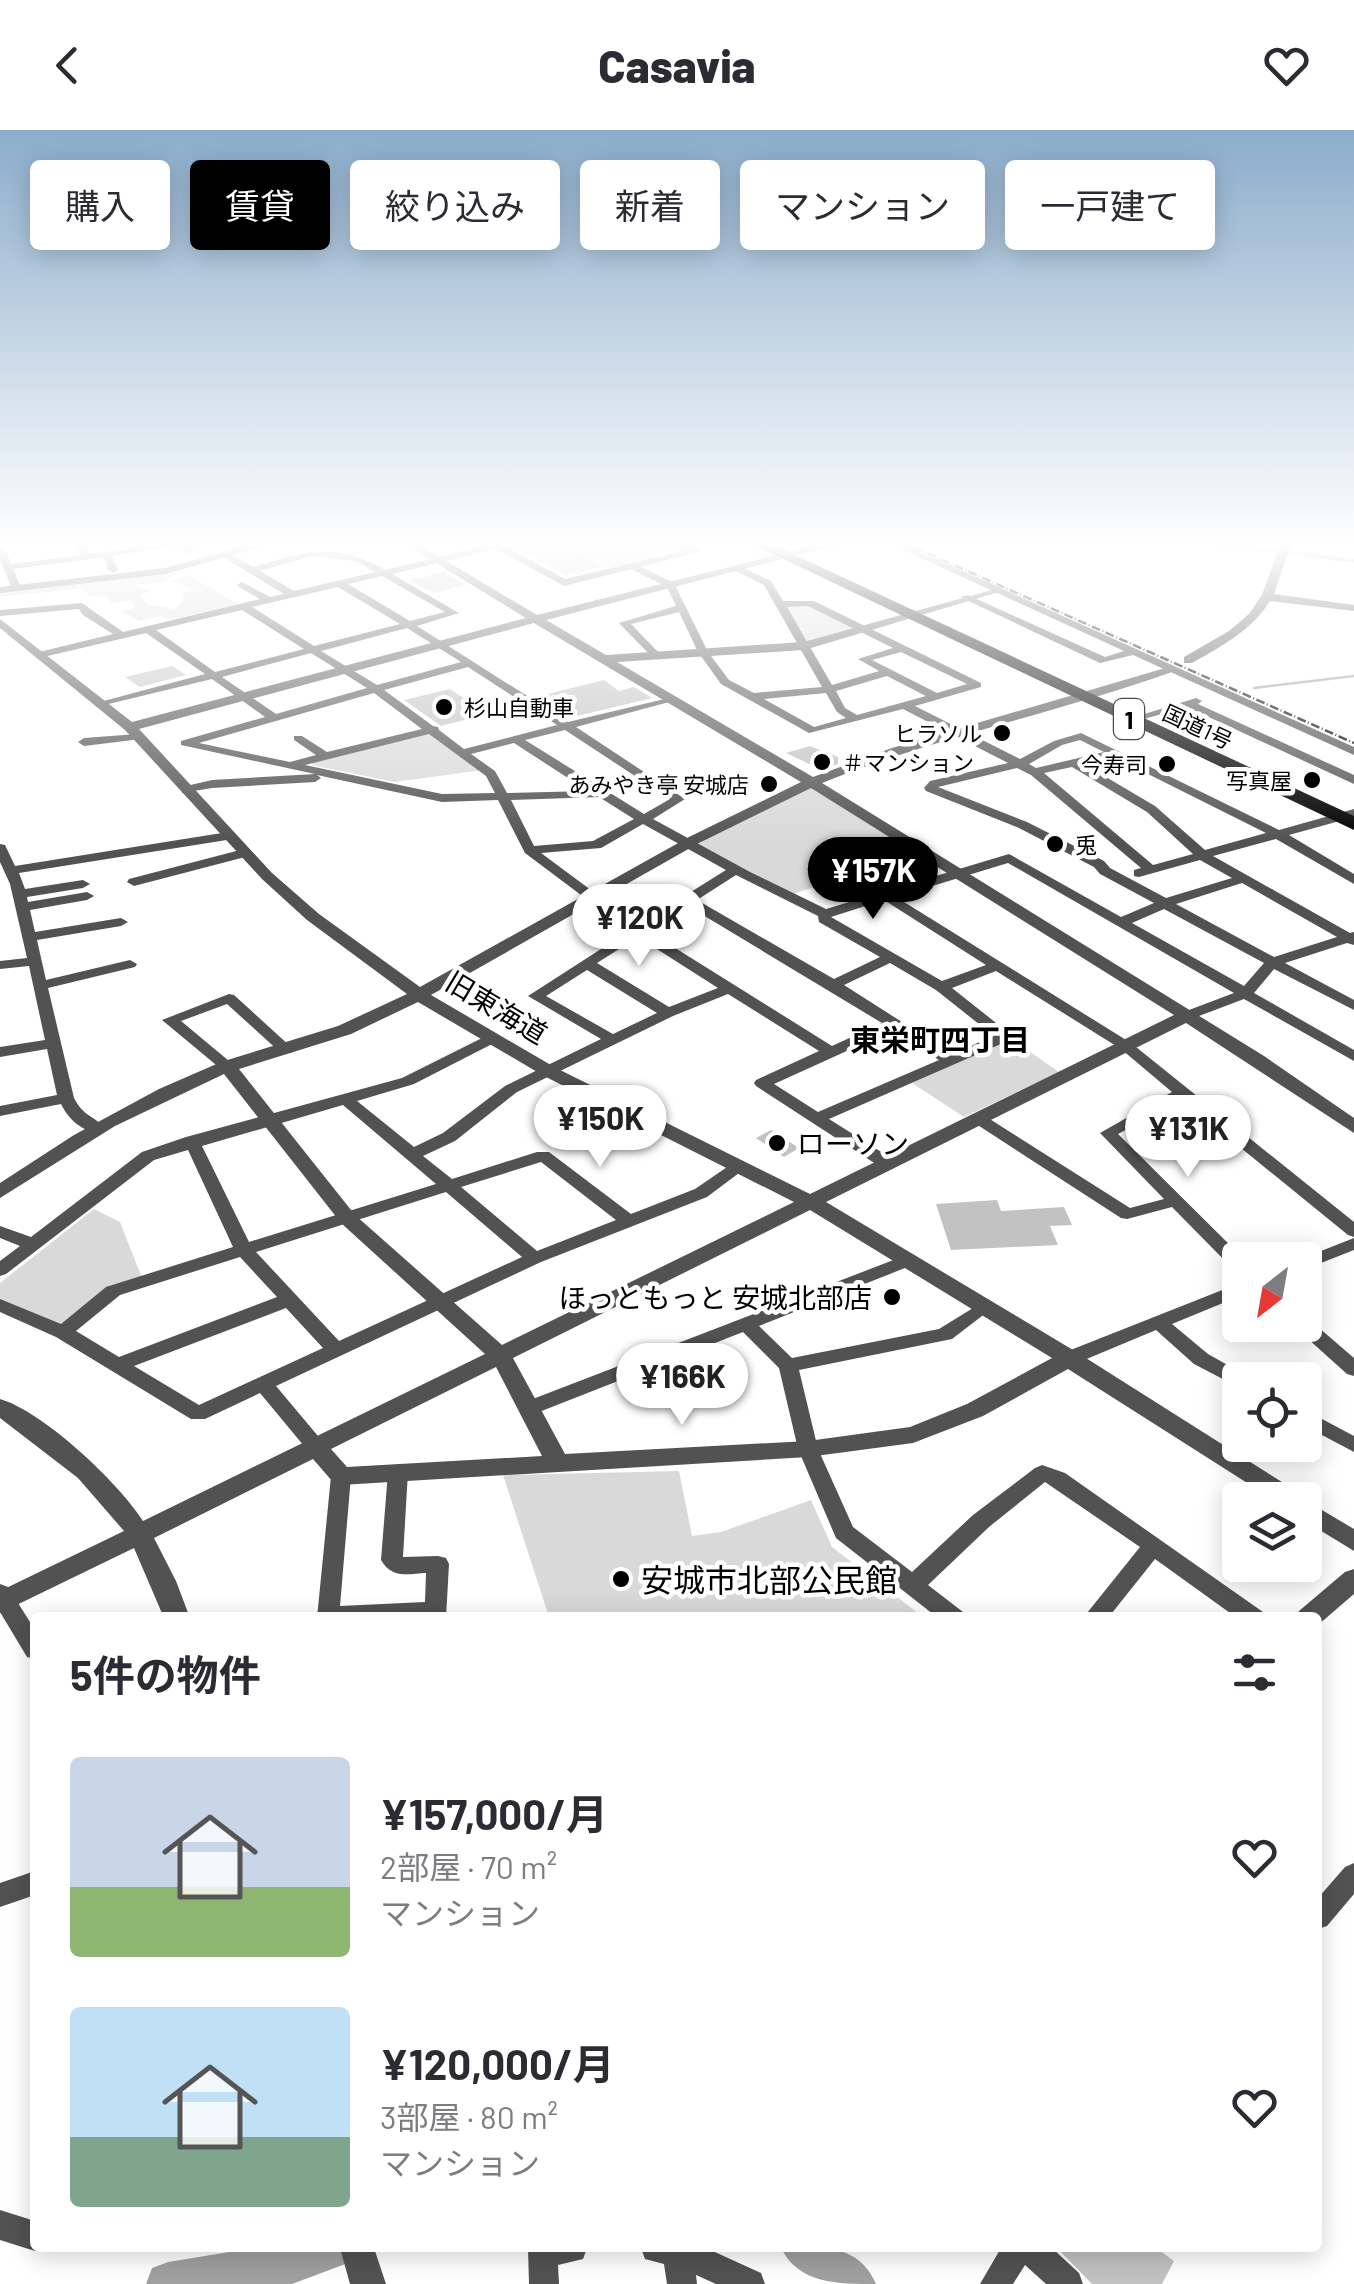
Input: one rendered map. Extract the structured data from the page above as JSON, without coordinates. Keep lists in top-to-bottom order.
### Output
{
  "streets": {
    "highway": ["1", "国道1号"],
    "street": ["旧東海道"]
  },
  "districts": ["東栄町四丁目"],
  "places": [
    "杉山自動車",
    "ヒラソル",
    "＃マンション",
    "今寿司",
    "写真屋",
    "あみやき亭 安城店",
    "兎",
    "ローソン",
    "ほっともっと 安城北部店",
    "安城市北部公民館"
  ],
  "north": "bottom left",
  "page": {
    "header": "Casavia",
    "chip": [
      "購入",
      "賃貸",
      "絞り込み",
      "新着",
      "マンション",
      "一戸建て"
    ],
    "price": [
      "¥157K",
      "¥120K",
      "¥150K",
      "¥131K",
      "¥166K"
    ],
    "heading": "5件の物件",
    "list": [
      {
        "name": "¥157,000/月",
        "note": "2部屋 · 70 m² · マンション"
      },
      {
        "name": "¥120,000/月",
        "note": "3部屋 · 80 m² · マンション"
      }
    ]
  }
}
